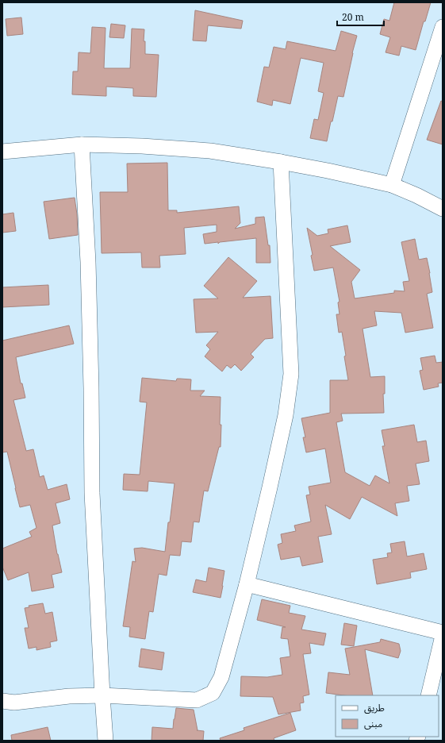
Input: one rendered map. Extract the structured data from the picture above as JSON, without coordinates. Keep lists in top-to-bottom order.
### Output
{
  "legend": ["طريق", "مبنى"],
  "scale_bar": "20 m"
}
